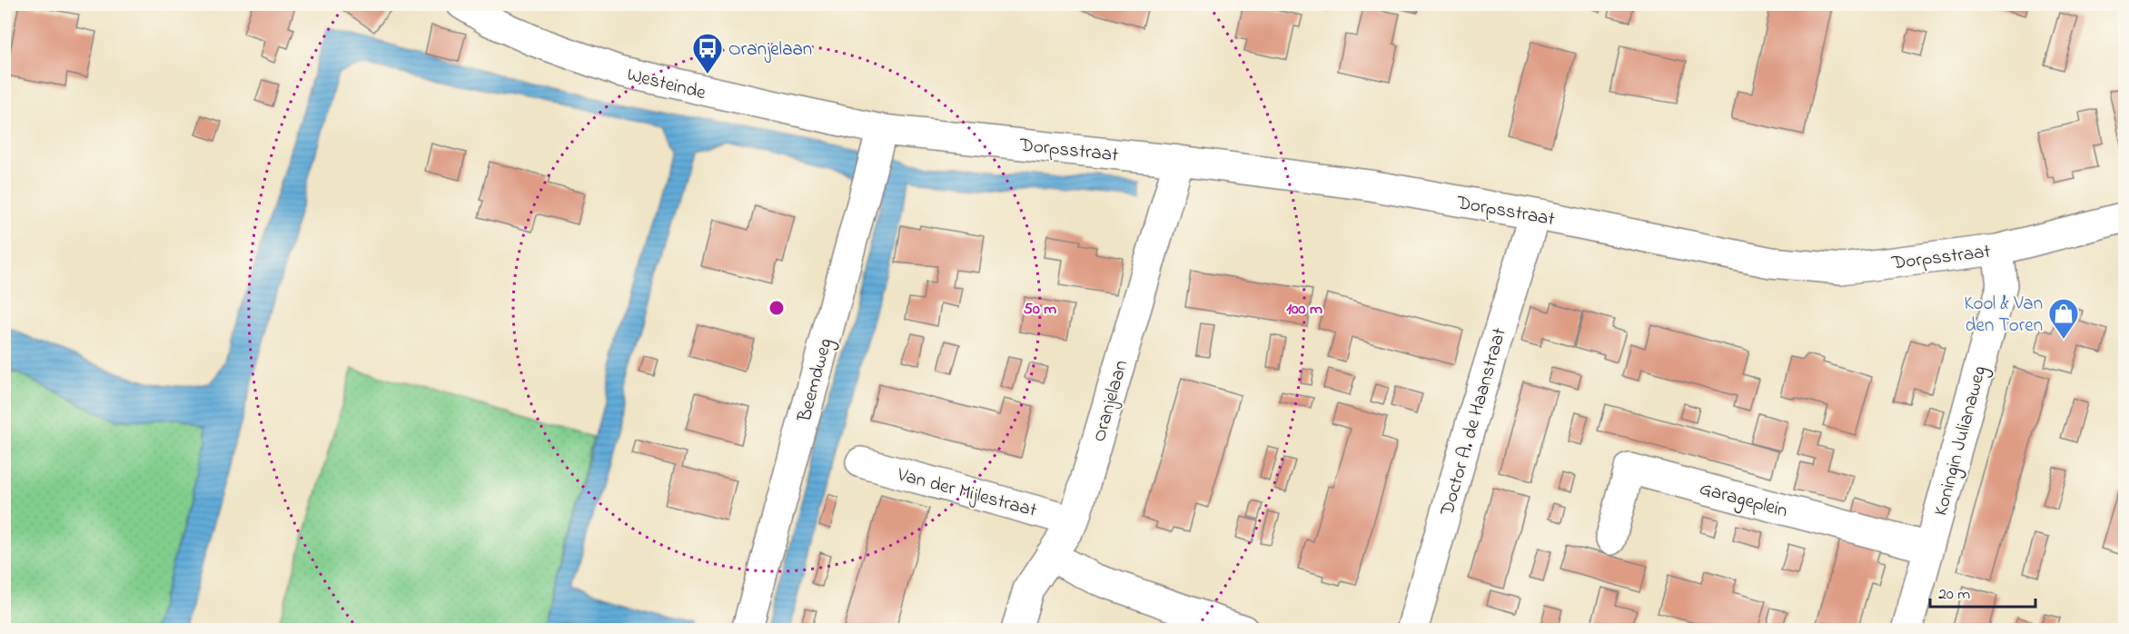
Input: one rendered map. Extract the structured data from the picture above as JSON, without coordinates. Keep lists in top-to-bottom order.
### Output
{
  "streets": {
    "street": [
      "Westeinde",
      "Dorpsstraat",
      "Beemdweg",
      "Oranjelaan",
      "Doctor A. de Haanstraat",
      "Koningin Julianaweg",
      "Van der Mijlestraat",
      "Garageplein"
    ]
  },
  "crossings": [
    ["Westeinde", "Dorpsstraat"],
    ["Westeinde", "Beemdweg"],
    ["Dorpsstraat", "Beemdweg"],
    ["Dorpsstraat", "Oranjelaan"],
    ["Dorpsstraat", "Doctor A. de Haanstraat"],
    ["Dorpsstraat", "Koningin Julianaweg"],
    ["Oranjelaan", "Van der Mijlestraat"],
    ["Koningin Julianaweg", "Garageplein"]
  ],
  "places": {
    "bus stop": ["Oranjelaan"],
    "shop": ["Kool & Van den Toren"]
  },
  "scale_bar": "20 m",
  "rings": ["50 m", "100 m"]
}
